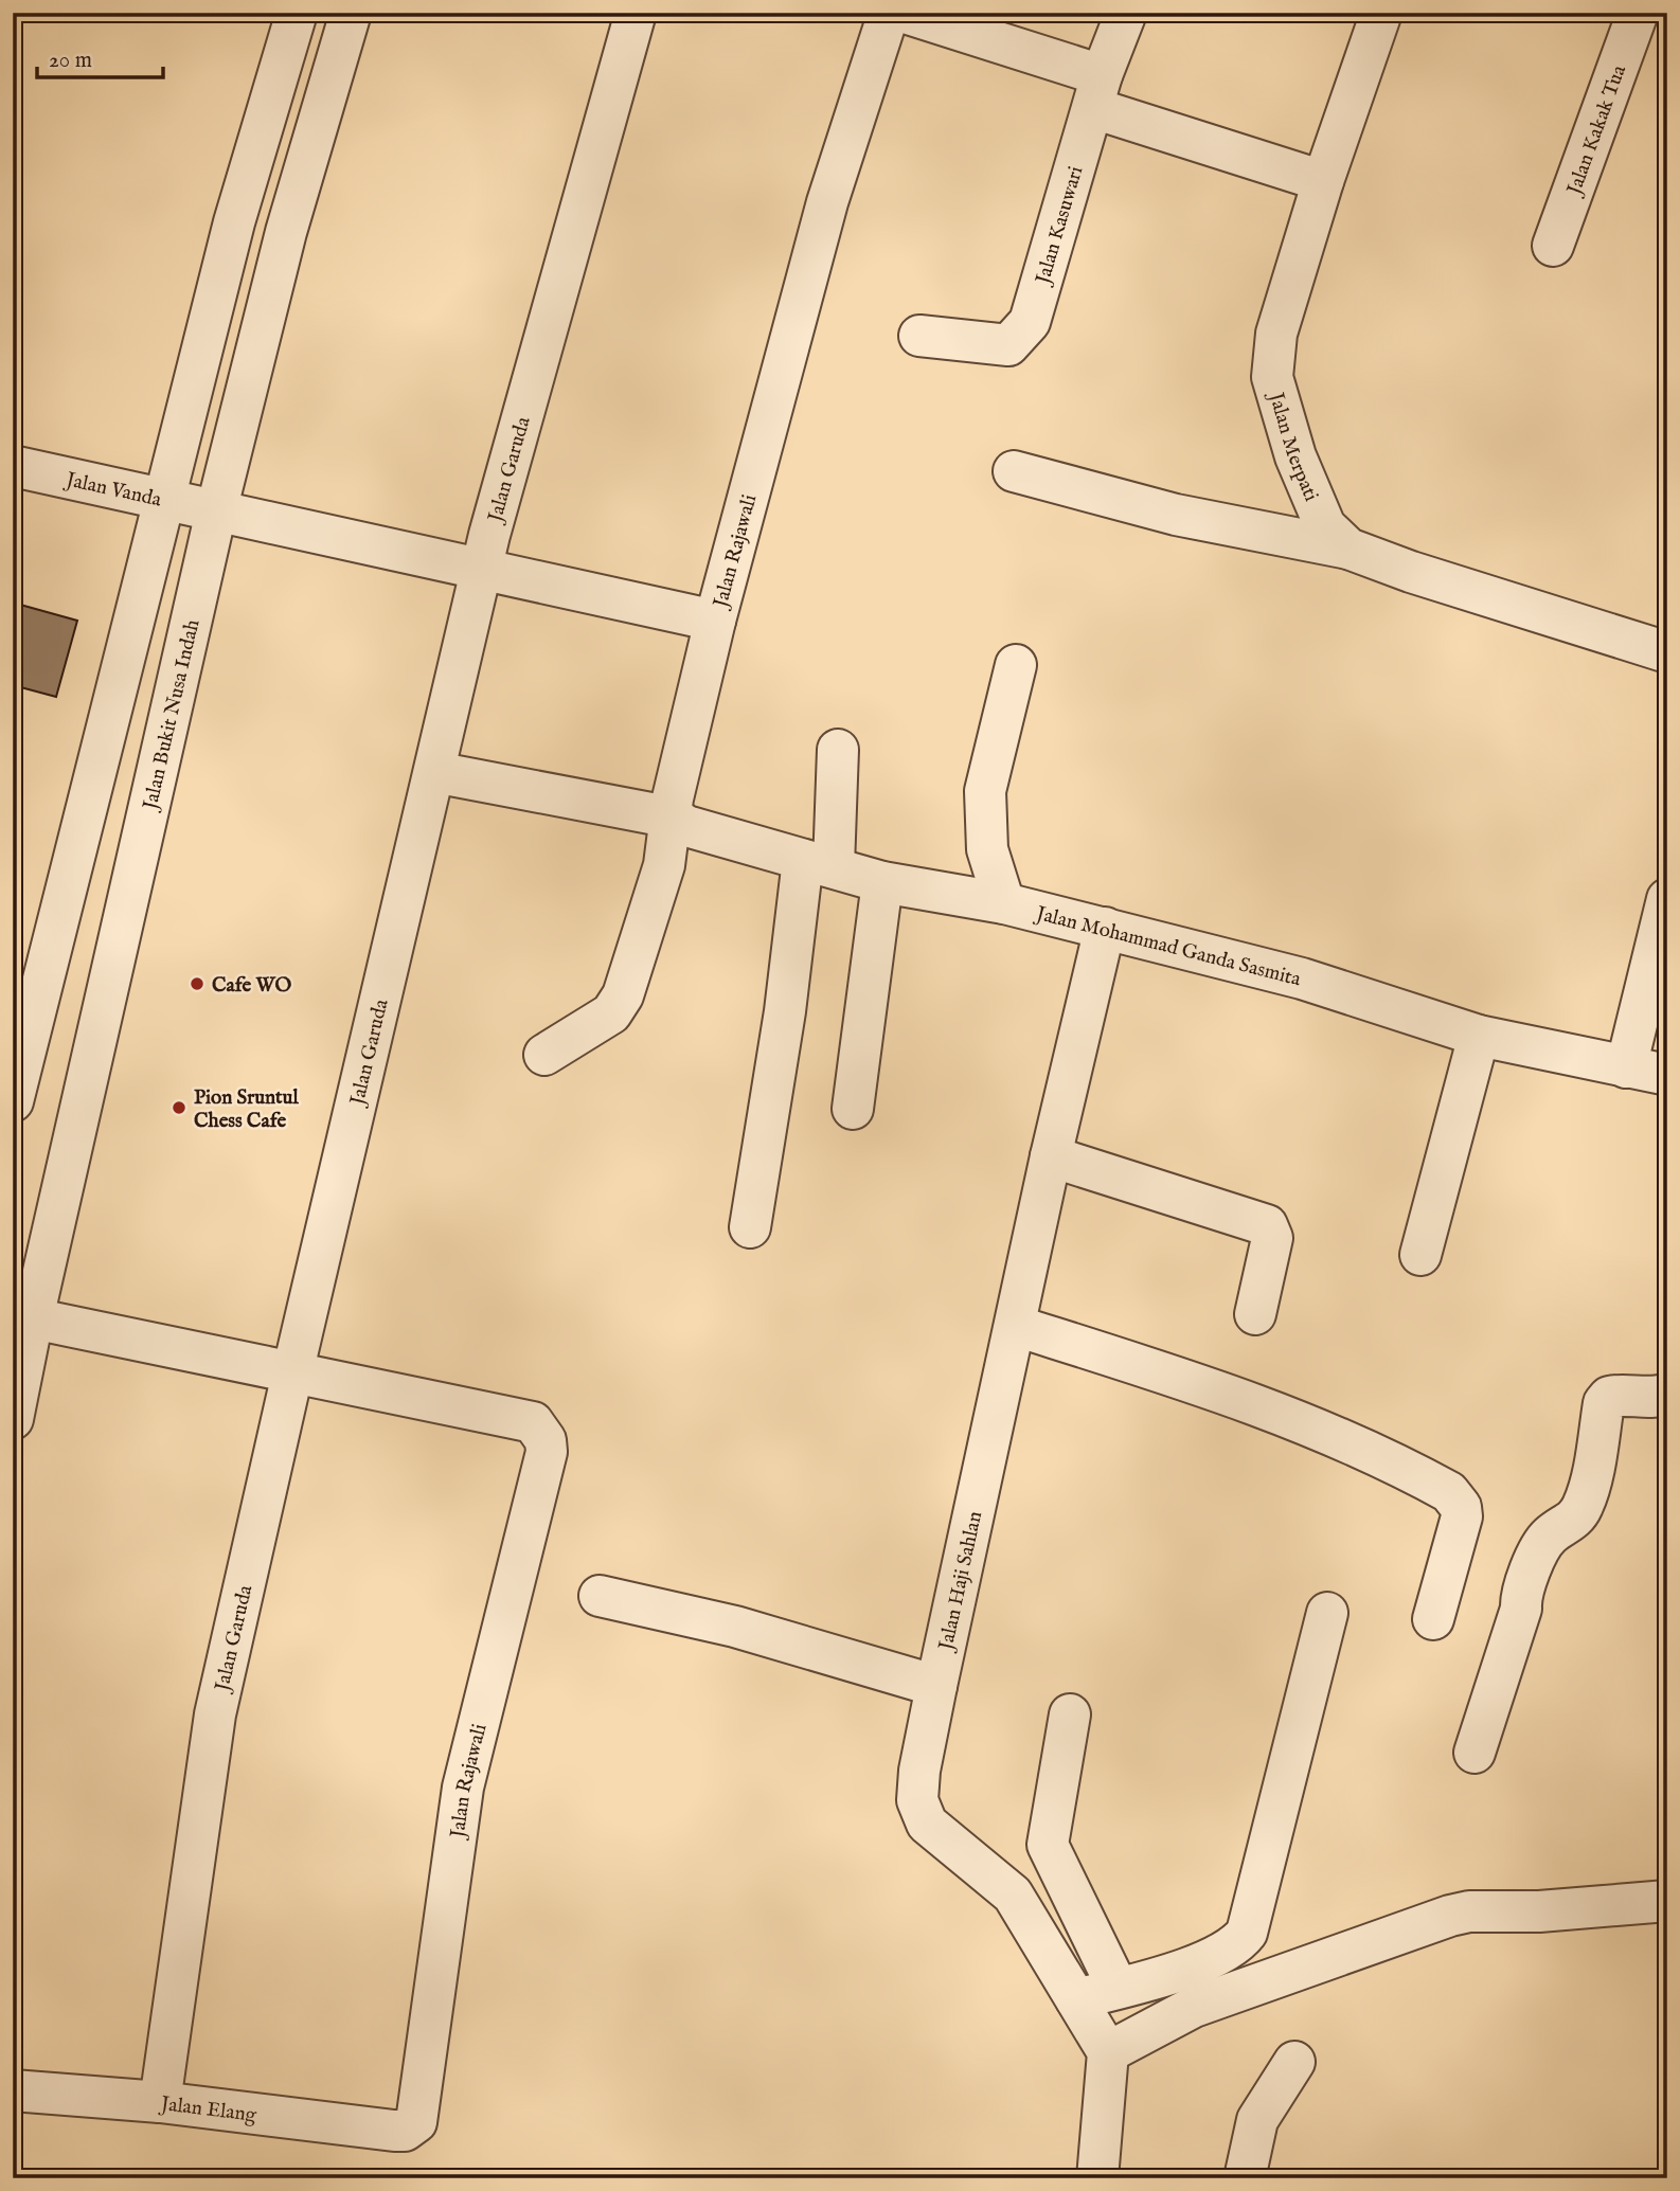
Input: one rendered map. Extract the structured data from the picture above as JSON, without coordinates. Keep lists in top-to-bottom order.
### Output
{
  "streets": {
    "street": [
      "Jalan Kakak Tua",
      "Jalan Kasuwari",
      "Jalan Merpati",
      "Jalan Garuda",
      "Jalan Vanda",
      "Jalan Rajawali",
      "Jalan Bukit Nusa Indah",
      "Jalan Mohammad Ganda Sasmita",
      "Jalan Haji Sahlan",
      "Jalan Elang"
    ]
  },
  "crossings": [
    ["Jalan Garuda", "Jalan Vanda"],
    ["Jalan Garuda", "Jalan Rajawali"],
    ["Jalan Garuda", "Jalan Mohammad Ganda Sasmita"],
    ["Jalan Garuda", "Jalan Elang"],
    ["Jalan Vanda", "Jalan Rajawali"],
    ["Jalan Vanda", "Jalan Bukit Nusa Indah"],
    ["Jalan Rajawali", "Jalan Mohammad Ganda Sasmita"],
    ["Jalan Rajawali", "Jalan Elang"],
    ["Jalan Mohammad Ganda Sasmita", "Jalan Haji Sahlan"]
  ],
  "places": ["Cafe WO", "Pion Sruntul Chess Cafe"],
  "scale_bar": "20 m"
}
